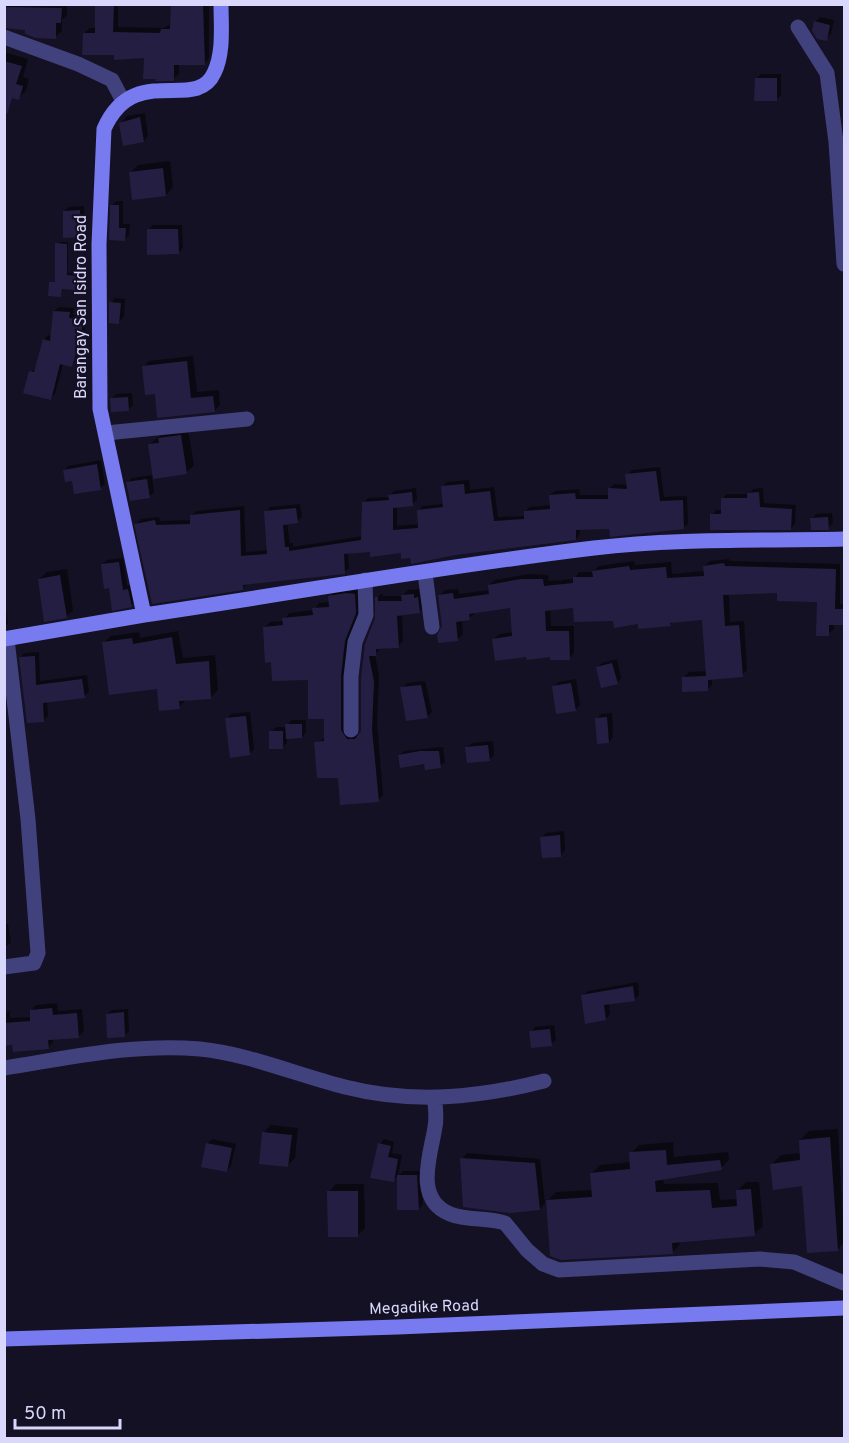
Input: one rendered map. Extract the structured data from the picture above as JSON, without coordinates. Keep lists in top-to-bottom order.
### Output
{
  "streets": {
    "street": ["Barangay San Isidro Road", "Megadike Road"]
  },
  "scale_bar": "50 m"
}
